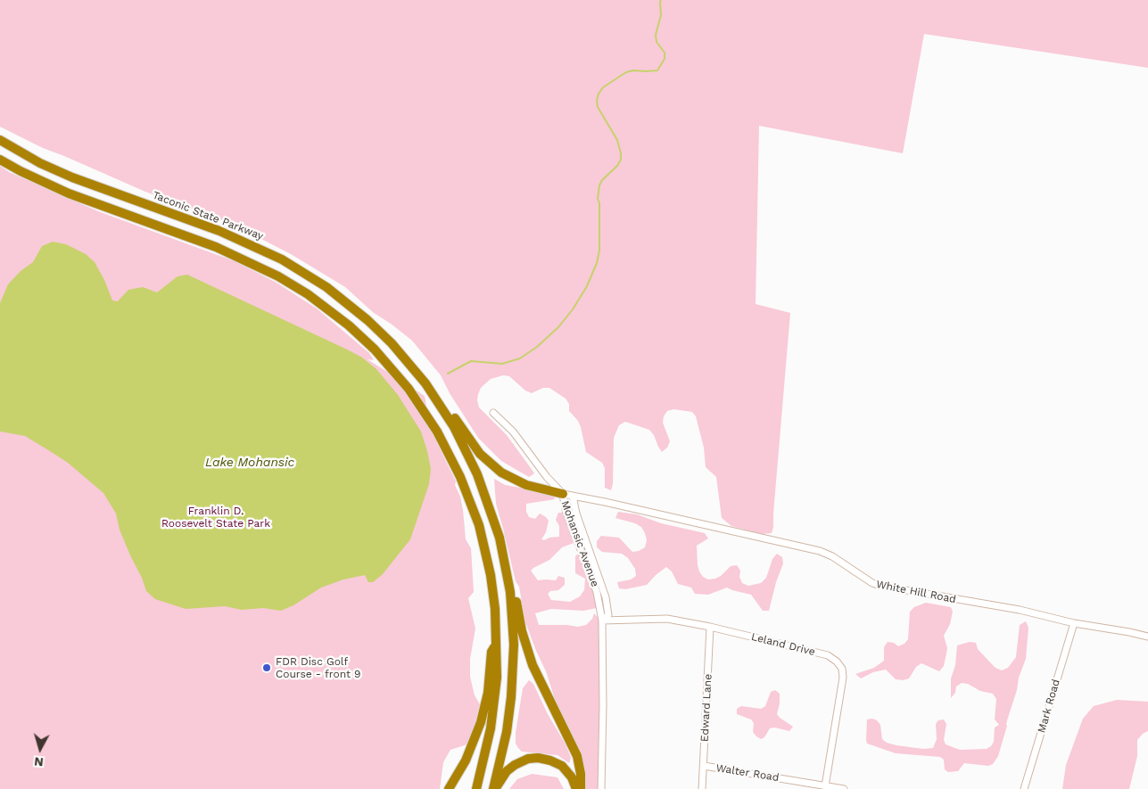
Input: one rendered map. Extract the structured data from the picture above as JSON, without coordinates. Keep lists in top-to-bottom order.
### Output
{
  "streets": {
    "highway": ["Taconic State Parkway"],
    "street": [
      "Mohansic Avenue",
      "White Hill Road",
      "Leland Drive",
      "Mark Road",
      "Edward Lane",
      "Walter Road"
    ]
  },
  "crossings": [
    ["Mohansic Avenue", "White Hill Road"],
    ["Mohansic Avenue", "Leland Drive"],
    ["White Hill Road", "Mark Road"],
    ["Leland Drive", "Edward Lane"],
    ["Leland Drive", "Walter Road"],
    ["Edward Lane", "Walter Road"]
  ],
  "water": ["Lake Mohansic"],
  "parks": ["Franklin D. Roosevelt State Park"],
  "places": ["FDR Disc Golf Course - front 9"],
  "north": "bottom"
}
